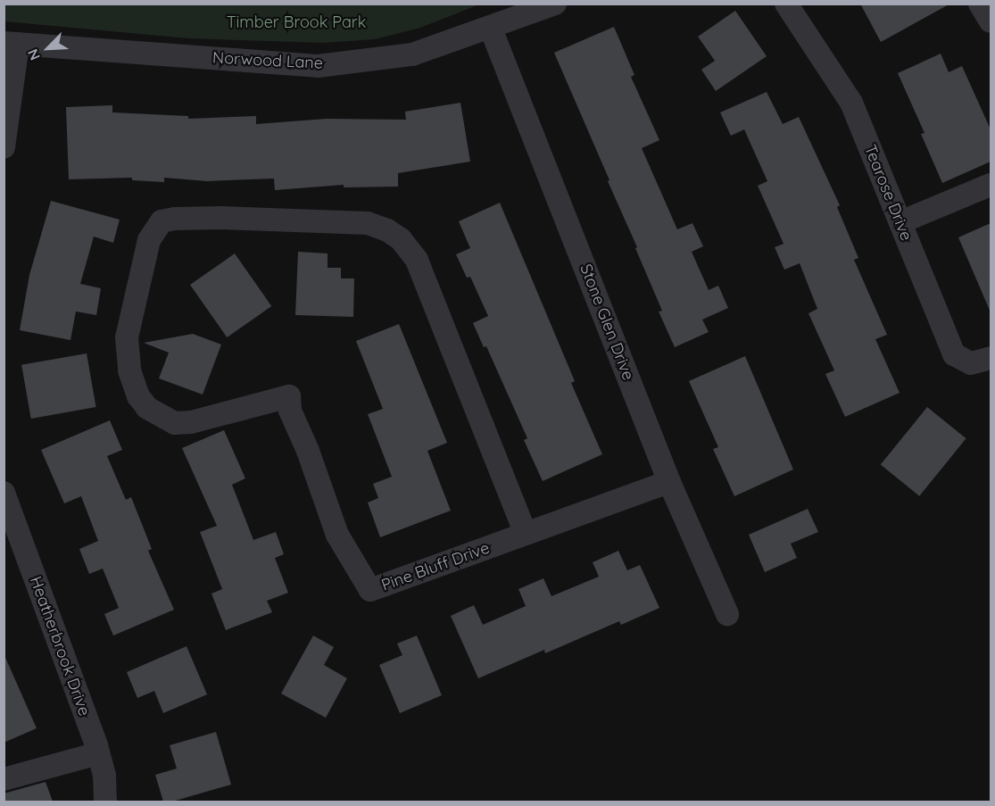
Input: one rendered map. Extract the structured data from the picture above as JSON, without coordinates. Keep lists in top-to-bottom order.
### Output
{
  "streets": {
    "street": [
      "Norwood Lane",
      "Tearose Drive",
      "Stone Glen Drive",
      "Pine Bluff Drive",
      "Heatherbrook Drive"
    ]
  },
  "crossings": [
    ["Norwood Lane", "Stone Glen Drive"],
    ["Stone Glen Drive", "Pine Bluff Drive"]
  ],
  "parks": ["Timber Brook Park"],
  "north": "bottom left"
}
